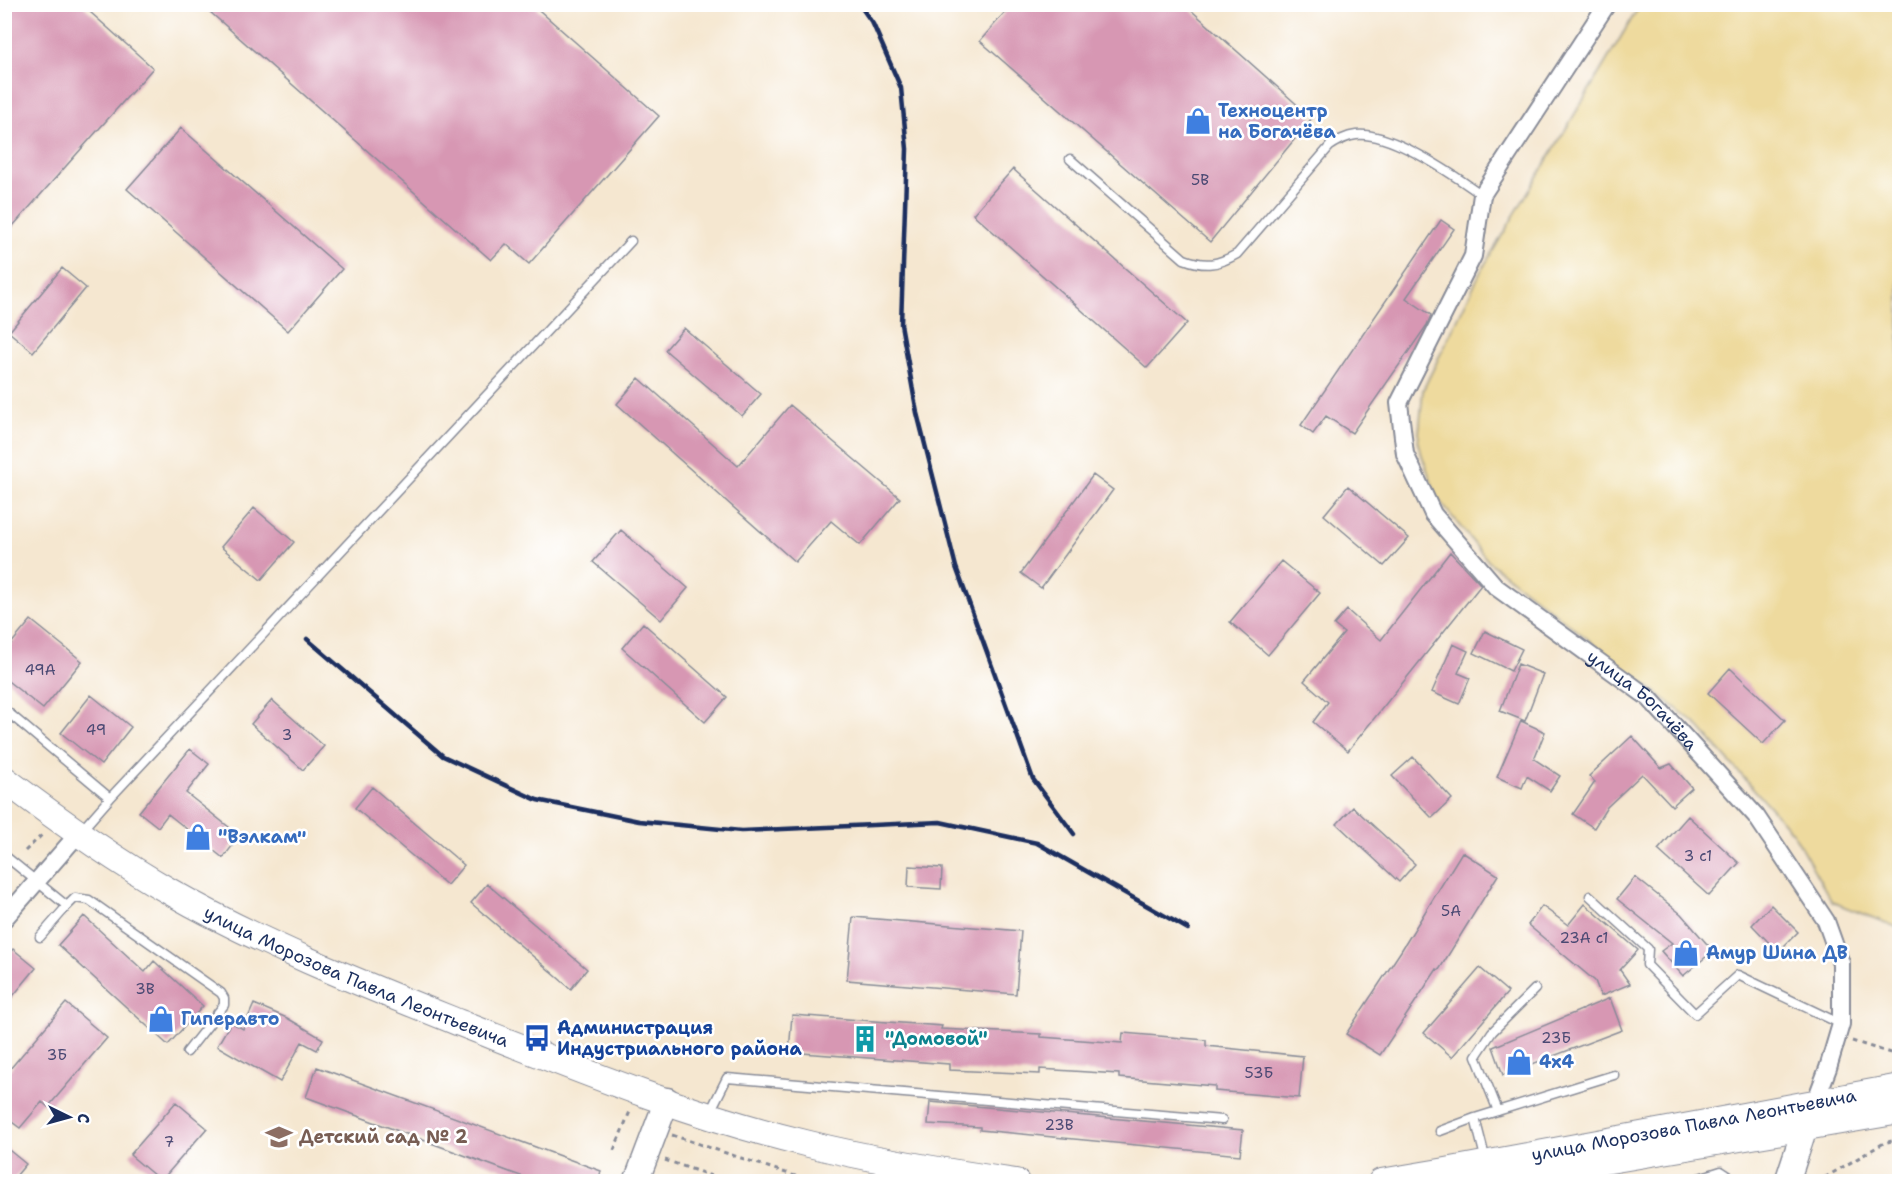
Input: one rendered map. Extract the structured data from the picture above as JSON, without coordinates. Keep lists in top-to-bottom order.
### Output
{
  "streets": {
    "main road": ["улица Морозова Павла Леонтьевича"],
    "street": ["улица Богачёва"]
  },
  "crossings": [
    ["улица Богачёва", "улица Морозова Павла Леонтьевича"]
  ],
  "places": {
    "shop": [
      "Техноцентр на Богачёва",
      "\"Вэлкам\"",
      "Амур Шина ДВ",
      "Гиперавто",
      "4х4"
    ],
    "bus stop": ["Администрация Индустриального района"],
    "building": ["\"Домовой\""],
    "school or university": ["Детский сад № 2"]
  },
  "house_numbers": [
    "5В",
    "49А",
    "49",
    "3",
    "3 с1",
    "5А",
    "23А с1",
    "3В",
    "23Б",
    "3Б",
    "53Б",
    "23В",
    "7"
  ],
  "north": "right"
}
